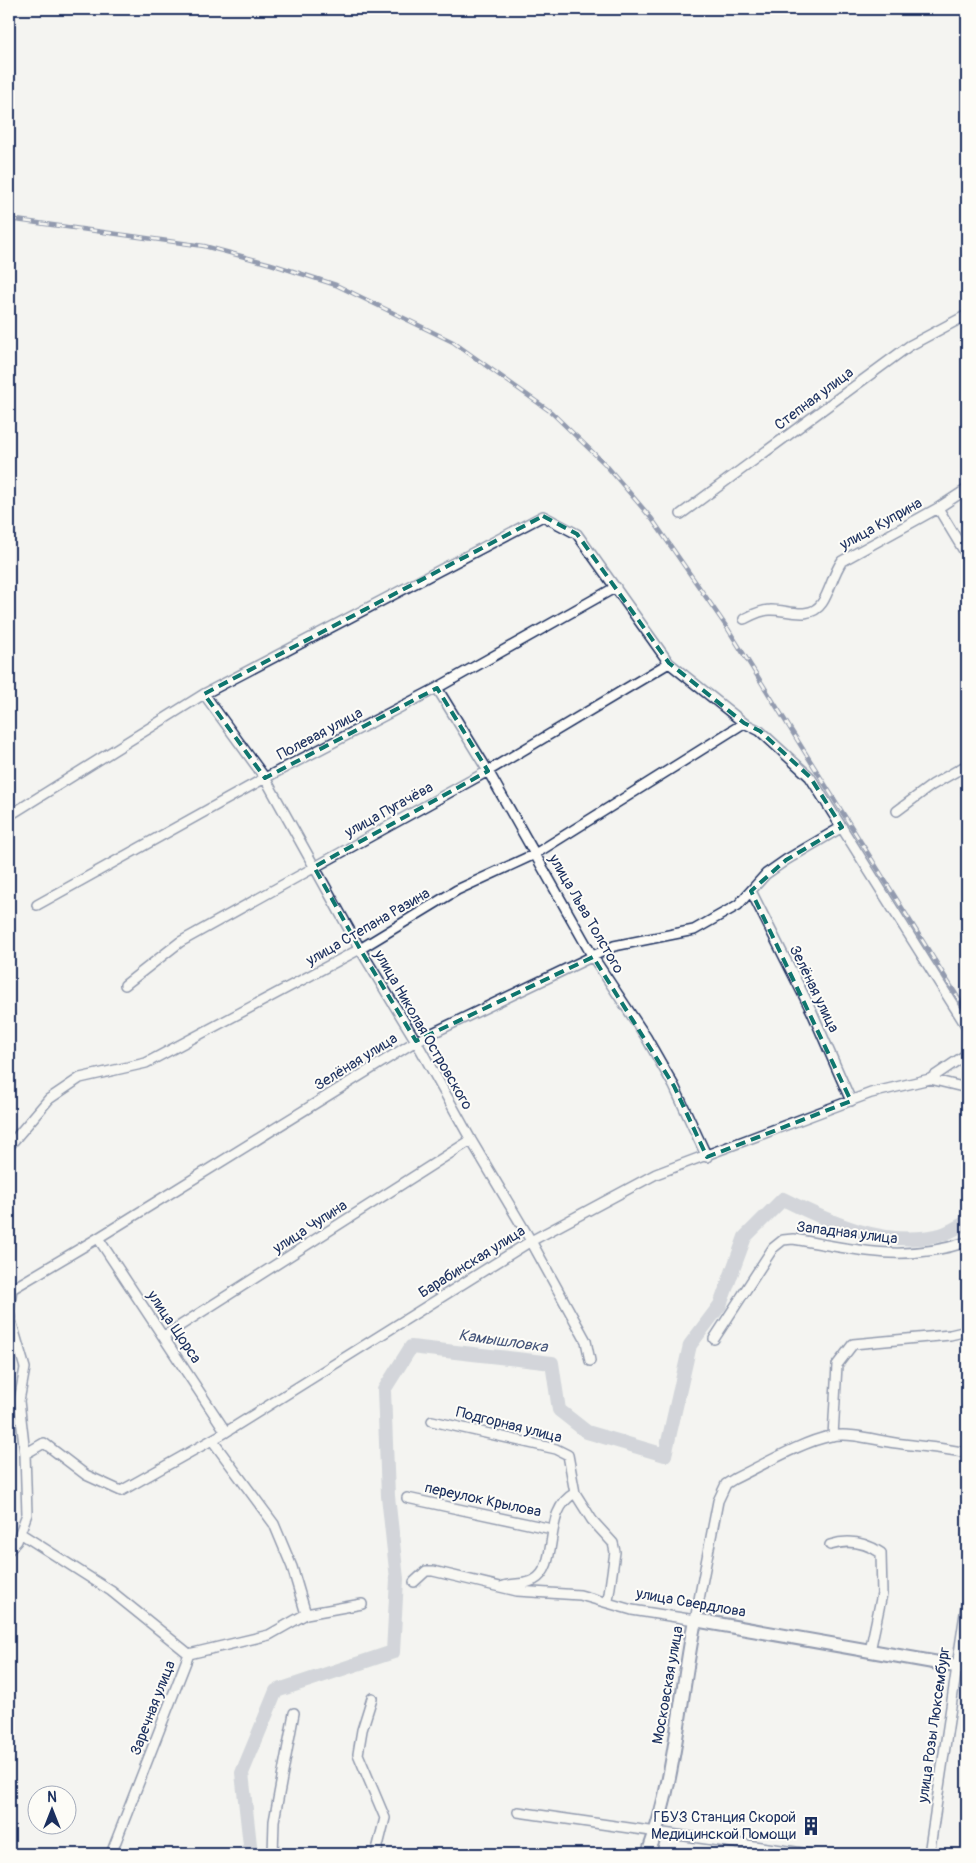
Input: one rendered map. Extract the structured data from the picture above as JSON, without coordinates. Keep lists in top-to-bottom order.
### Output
{
  "streets": {
    "main road": ["улица Свердлова", "Московская улица"],
    "street": [
      "Степная улица",
      "улица Куприна",
      "Полевая улица",
      "улица Пугачёва",
      "улица Льва Толстого",
      "улица Степана Разина",
      "Зелёная улица",
      "улица Николая Островского",
      "улица Чупина",
      "Западная улица",
      "Барабинская улица",
      "улица Щорса",
      "Подгорная улица",
      "переулок Крылова",
      "Заречная улица",
      "улица Розы Люксембург"
    ]
  },
  "crossings": [
    ["Полевая улица", "улица Льва Толстого"],
    ["Полевая улица", "улица Николая Островского"],
    ["улица Пугачёва", "улица Льва Толстого"],
    ["улица Пугачёва", "улица Николая Островского"],
    ["улица Льва Толстого", "улица Степана Разина"],
    ["улица Льва Толстого", "Зелёная улица"],
    ["улица Льва Толстого", "Барабинская улица"],
    ["улица Степана Разина", "улица Николая Островского"],
    ["Зелёная улица", "улица Николая Островского"],
    ["Зелёная улица", "Барабинская улица"],
    ["Зелёная улица", "улица Щорса"],
    ["улица Николая Островского", "улица Чупина"],
    ["улица Николая Островского", "Барабинская улица"],
    ["улица Чупина", "улица Щорса"],
    ["Барабинская улица", "улица Щорса"],
    ["Подгорная улица", "улица Свердлова"],
    ["улица Свердлова", "Московская улица"],
    ["улица Свердлова", "улица Розы Люксембург"]
  ],
  "water": ["Камышловка"],
  "places": {
    "building": ["ГБУЗ Станция Скорой Медицинской Помощи"]
  },
  "north": "top"
}
